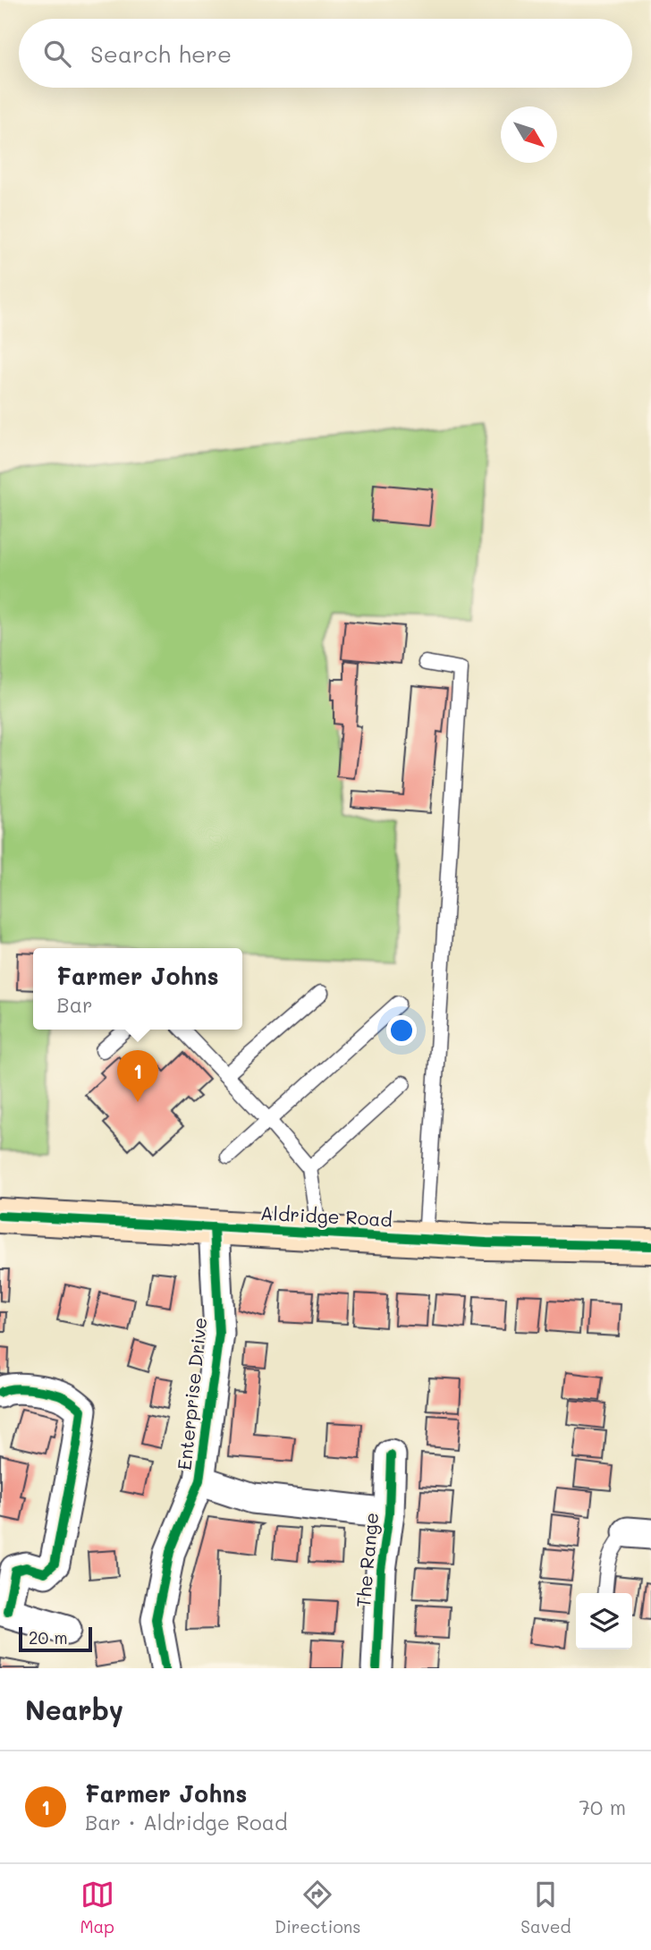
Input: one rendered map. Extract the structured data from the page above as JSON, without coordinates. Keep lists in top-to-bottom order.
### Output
{
  "streets": {
    "street": ["Aldridge Road", "Enterprise Drive", "The Range"]
  },
  "crossings": [
    ["Aldridge Road", "Enterprise Drive"],
    ["Enterprise Drive", "The Range"]
  ],
  "scale_bar": "20 m",
  "north": "bottom right",
  "page": {
    "search": "Search here",
    "popup": ["Farmer Johns", "Bar"],
    "pins": "1",
    "scale": "20 m",
    "heading": "Nearby",
    "list": [
      {
        "mark": "1",
        "name": "Farmer Johns",
        "note": "Bar · Aldridge Road",
        "value": "70 m"
      }
    ],
    "nav": ["Map", "Directions", "Saved"]
  }
}
